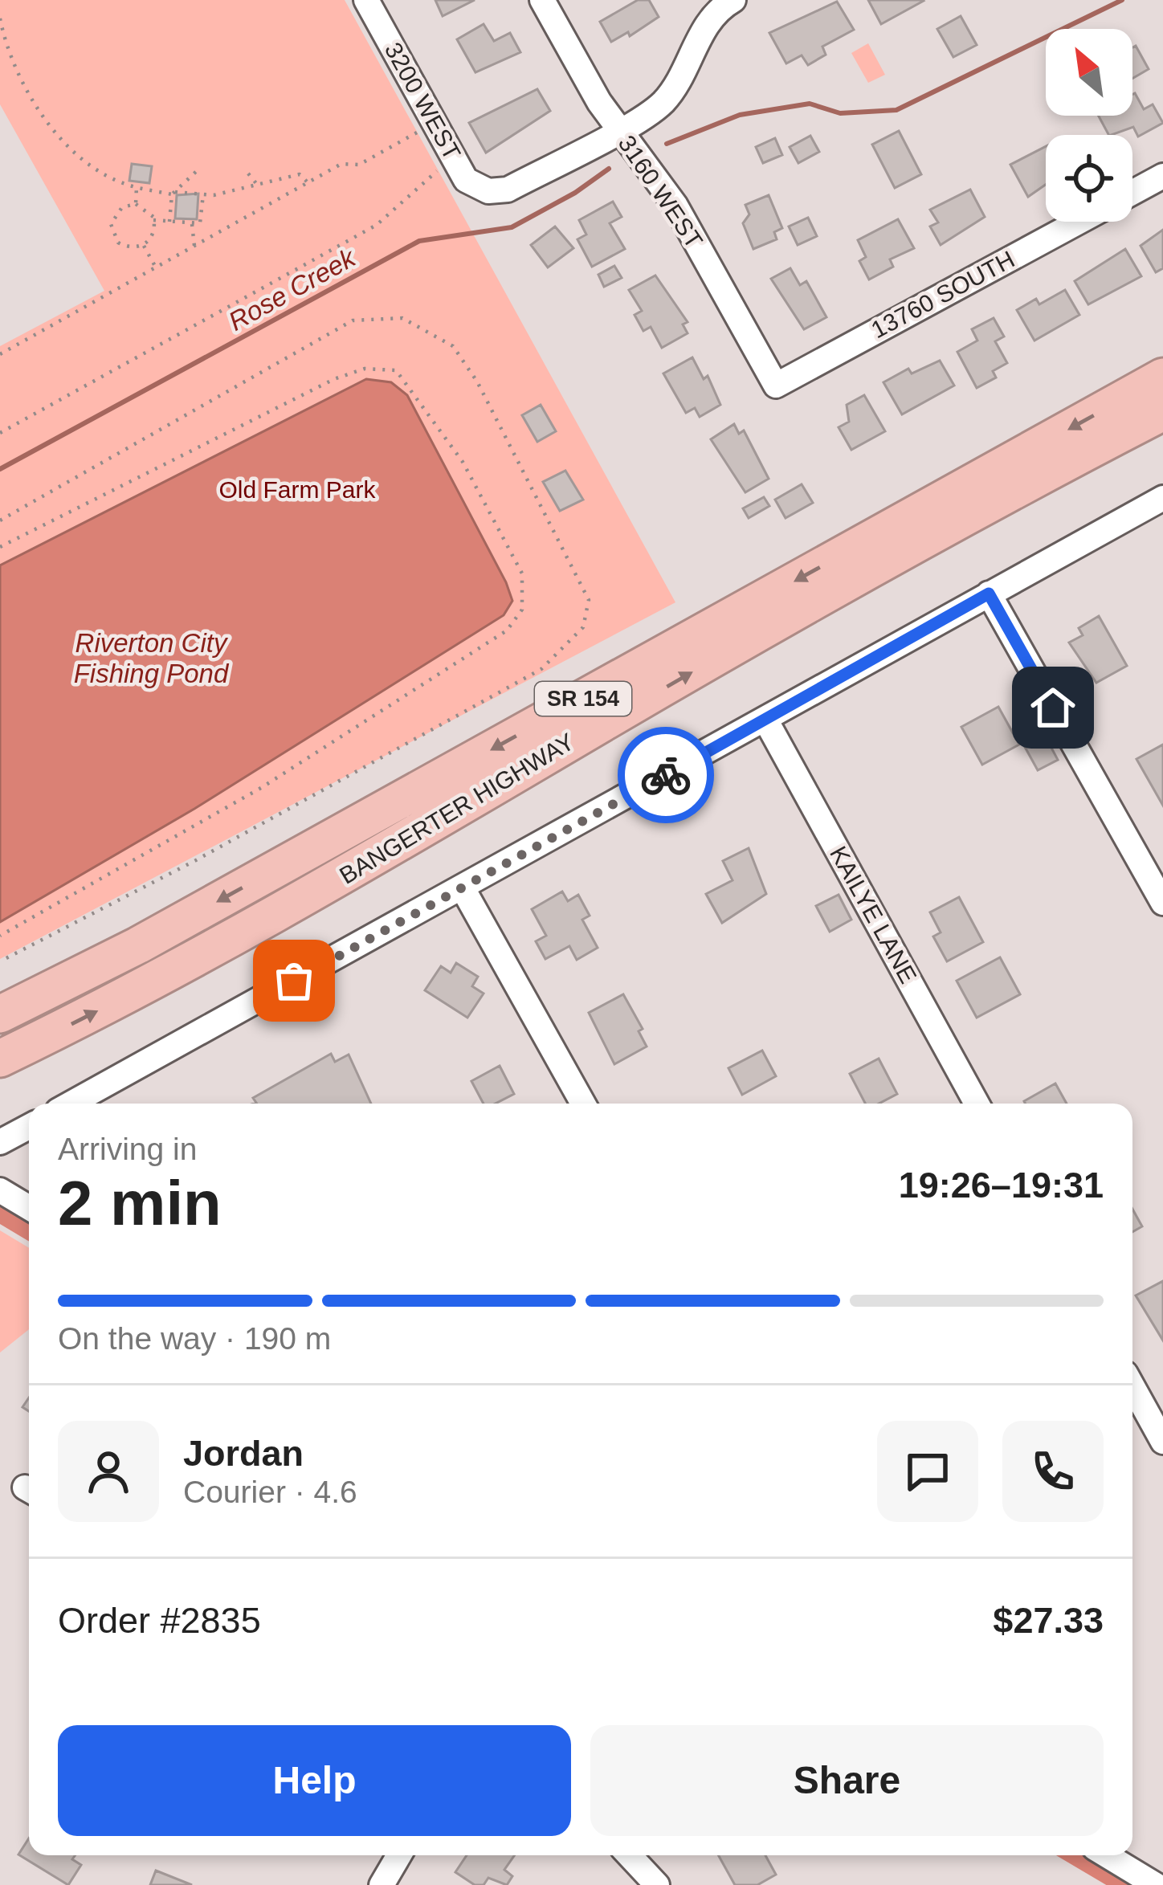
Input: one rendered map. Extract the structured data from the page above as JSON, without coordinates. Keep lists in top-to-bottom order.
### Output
{
  "streets": {
    "highway": ["SR 154", "BANGERTER HIGHWAY"],
    "street": [
      "3200 WEST",
      "3160 WEST",
      "13760 SOUTH",
      "KAILYE LANE"
    ]
  },
  "crossings": [
    ["3200 WEST", "3160 WEST"],
    ["3160 WEST", "13760 SOUTH"]
  ],
  "water": ["Rose Creek", "Riverton City Fishing Pond"],
  "parks": ["Old Farm Park"],
  "north": "top left",
  "page": {
    "heading": ["2 min", "Arriving in", "19:26–19:31"],
    "panel": [
      "Jordan",
      "Courier · 4.6",
      "Order #2835",
      "$27.33"
    ],
    "bar": "On the way · 190 m",
    "buttons": ["Help", "Share"]
  }
}
